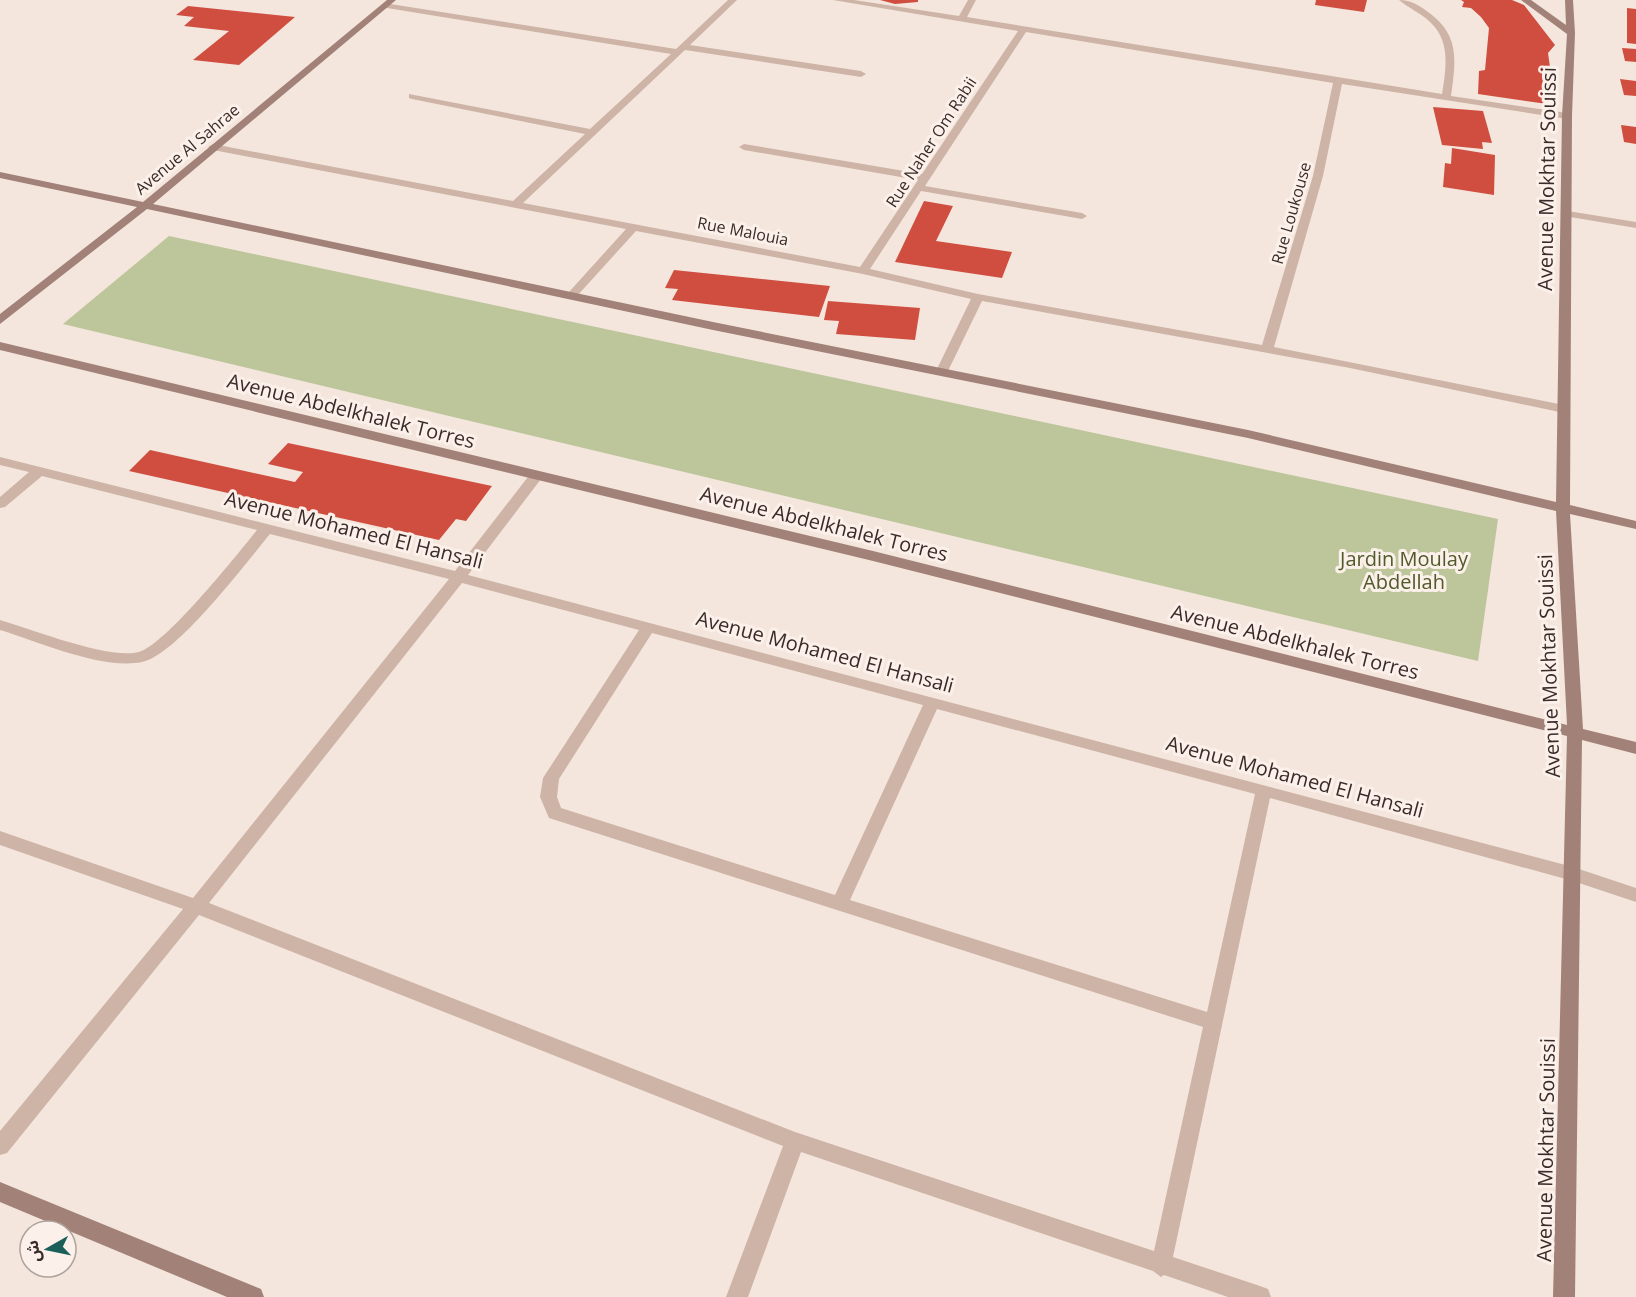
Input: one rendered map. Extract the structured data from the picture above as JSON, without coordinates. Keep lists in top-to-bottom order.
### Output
{
  "streets": {
    "street": [
      "Rue Naher Om Rabii",
      "Avenue Al Sahrae",
      "Avenue Mokhtar Souissi",
      "Rue Loukouse",
      "Rue Malouia",
      "Avenue Abdelkhalek Torres",
      "Avenue Mohamed El Hansali"
    ]
  },
  "crossings": [
    ["Rue Naher Om Rabii", "Rue Malouia"],
    ["Avenue Al Sahrae", "Rue Malouia"],
    ["Avenue Mokhtar Souissi", "Rue Malouia"],
    ["Avenue Mokhtar Souissi", "Avenue Abdelkhalek Torres"],
    ["Avenue Mokhtar Souissi", "Avenue Mohamed El Hansali"],
    ["Rue Loukouse", "Rue Malouia"]
  ],
  "parks": ["Jardin Moulay Abdellah"],
  "north": "left"
}
